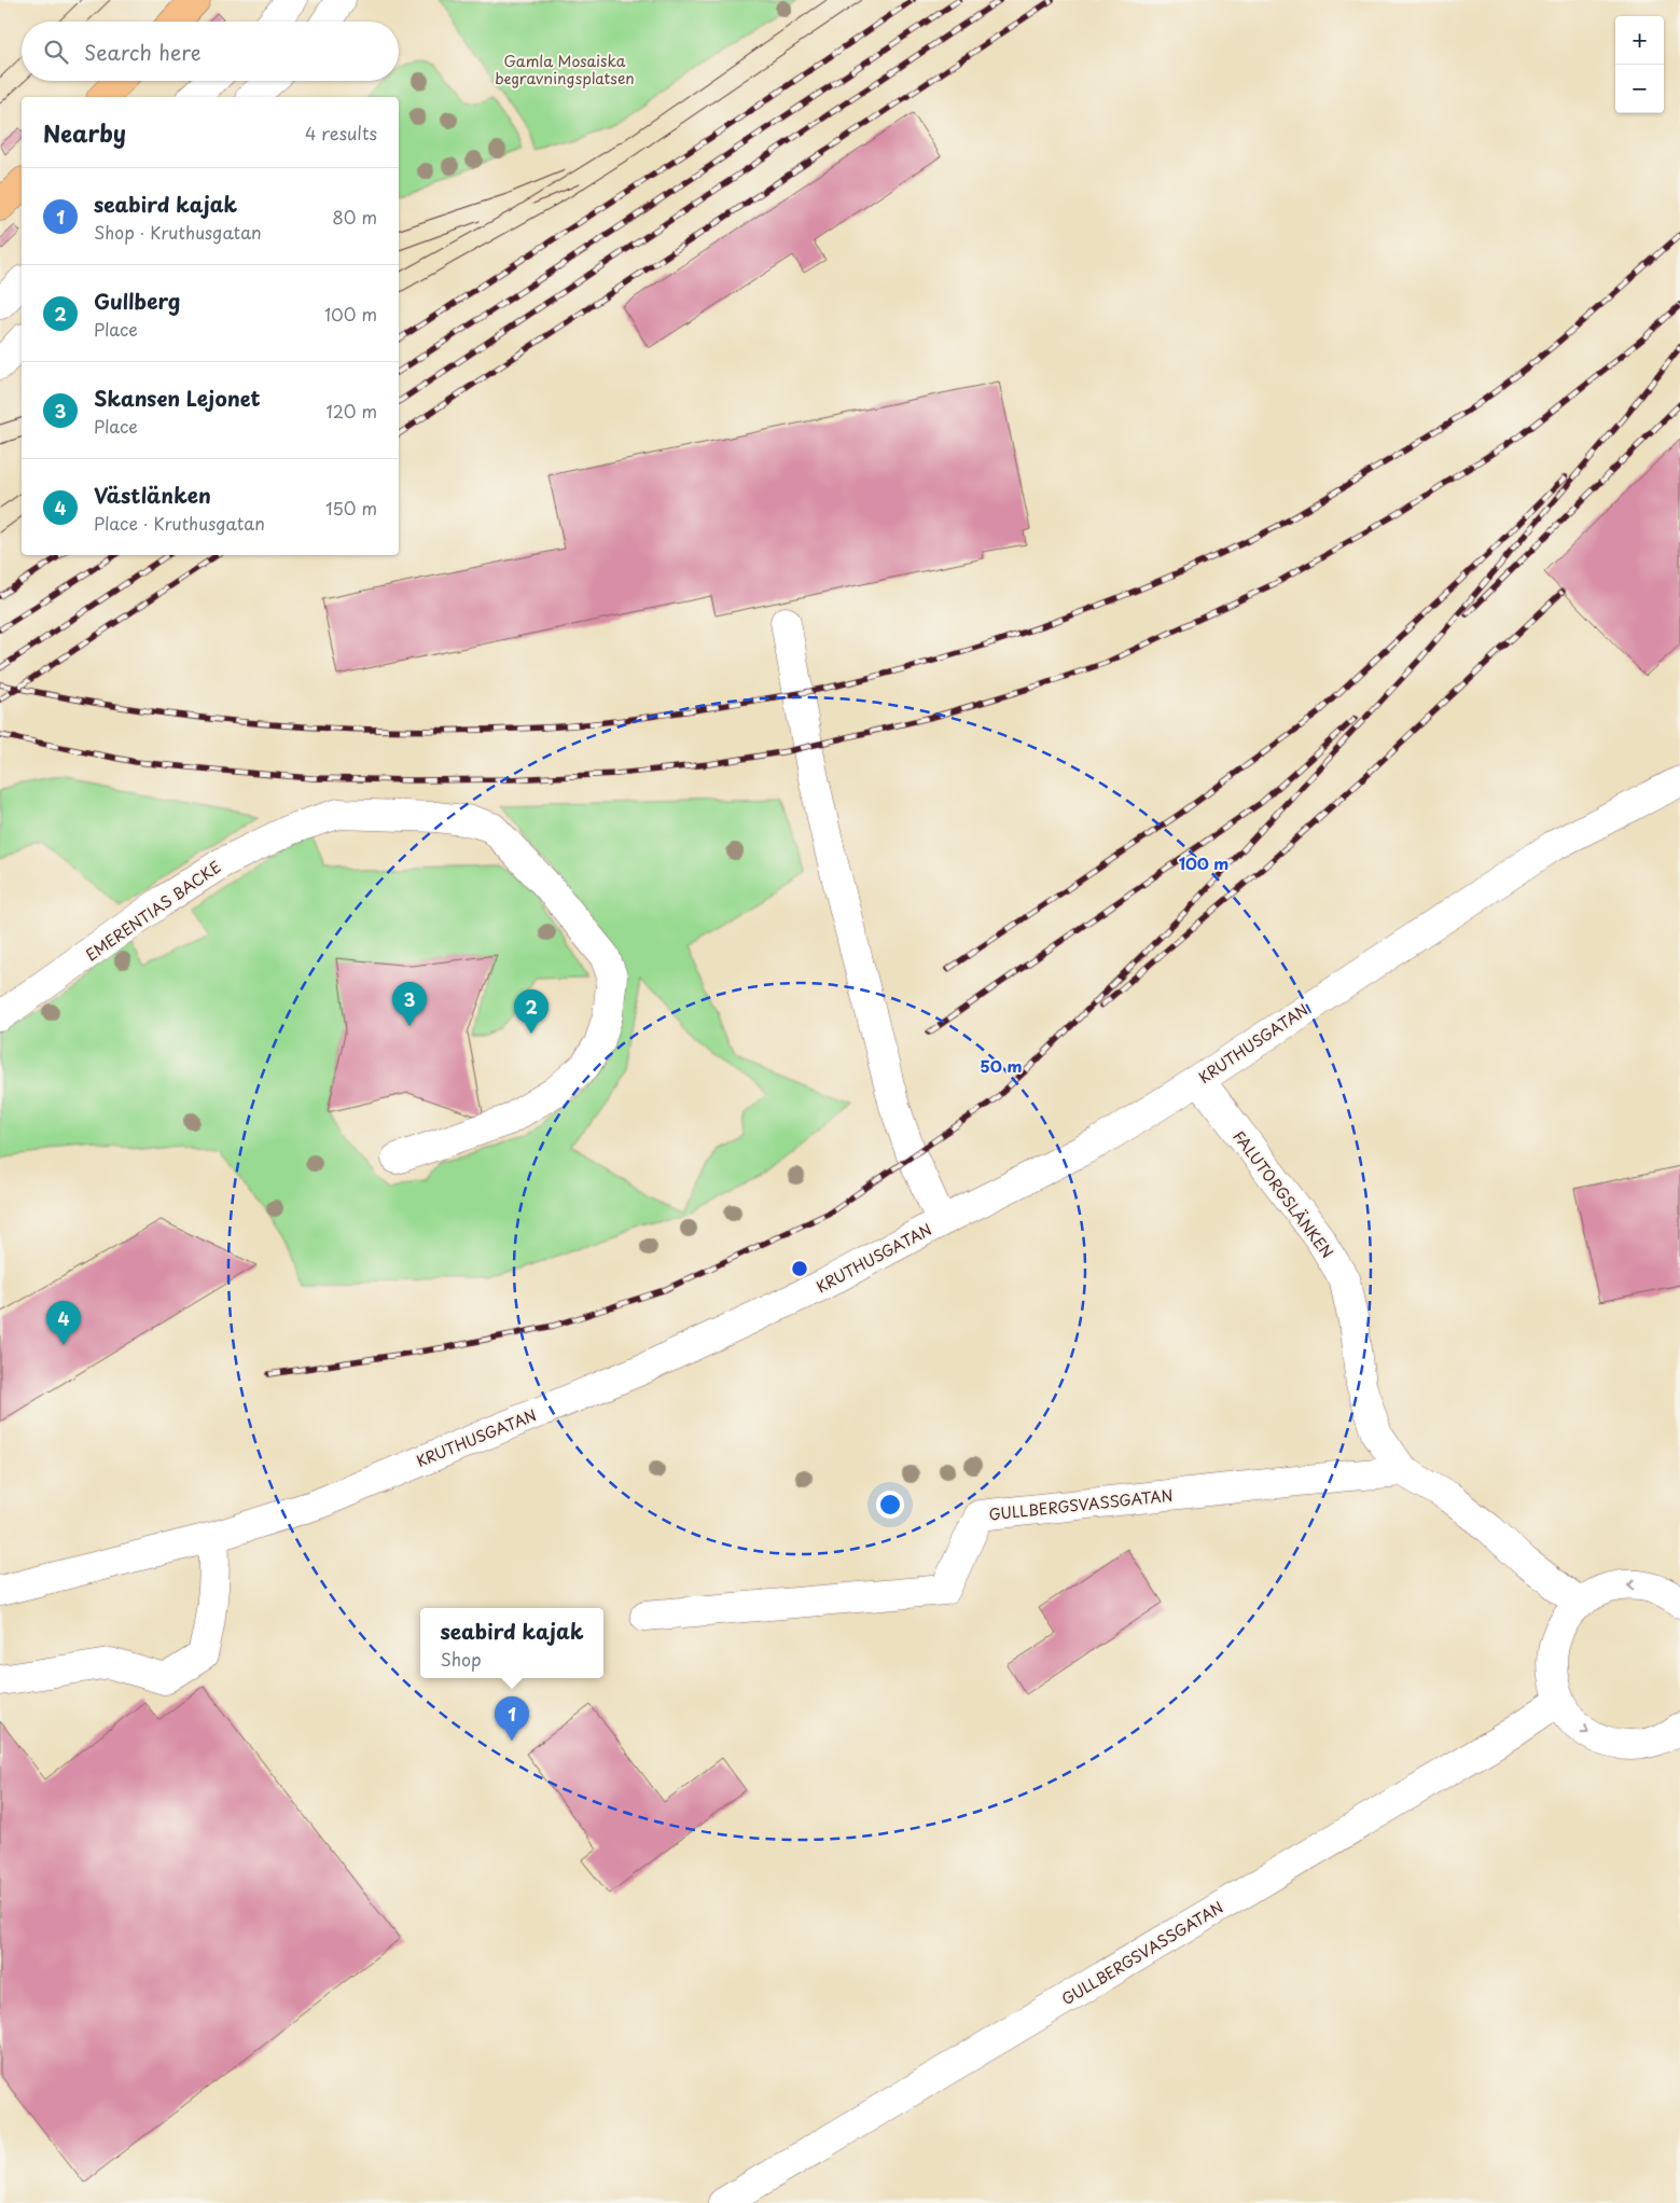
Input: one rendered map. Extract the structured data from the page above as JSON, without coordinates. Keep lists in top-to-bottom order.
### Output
{
  "streets": {
    "street": [
      "EMERENTIAS BACKE",
      "KRUTHUSGATAN",
      "FALUTORGSLÄNKEN",
      "GULLBERGSVASSGATAN"
    ]
  },
  "crossings": [
    ["KRUTHUSGATAN", "FALUTORGSLÄNKEN"],
    ["FALUTORGSLÄNKEN", "GULLBERGSVASSGATAN"]
  ],
  "parks": ["Gamla Mosaiska begravningsplatsen"],
  "page": {
    "map_buttons": ["+", "−"],
    "search": "Search here",
    "heading": ["Nearby", "4 results"],
    "list": [
      {
        "mark": "1",
        "name": "seabird kajak",
        "note": "Shop · Kruthusgatan",
        "value": "80 m"
      },
      {
        "mark": "2",
        "name": "Gullberg",
        "note": "Place",
        "value": "100 m"
      },
      {
        "mark": "3",
        "name": "Skansen Lejonet",
        "note": "Place",
        "value": "120 m"
      },
      {
        "mark": "4",
        "name": "Västlänken",
        "note": "Place · Kruthusgatan",
        "value": "150 m"
      }
    ],
    "pins": [
      "3",
      "2",
      "4",
      "1"
    ],
    "popup": ["seabird kajak", "Shop"]
  },
  "rings": ["100 m", "50 m"]
}
